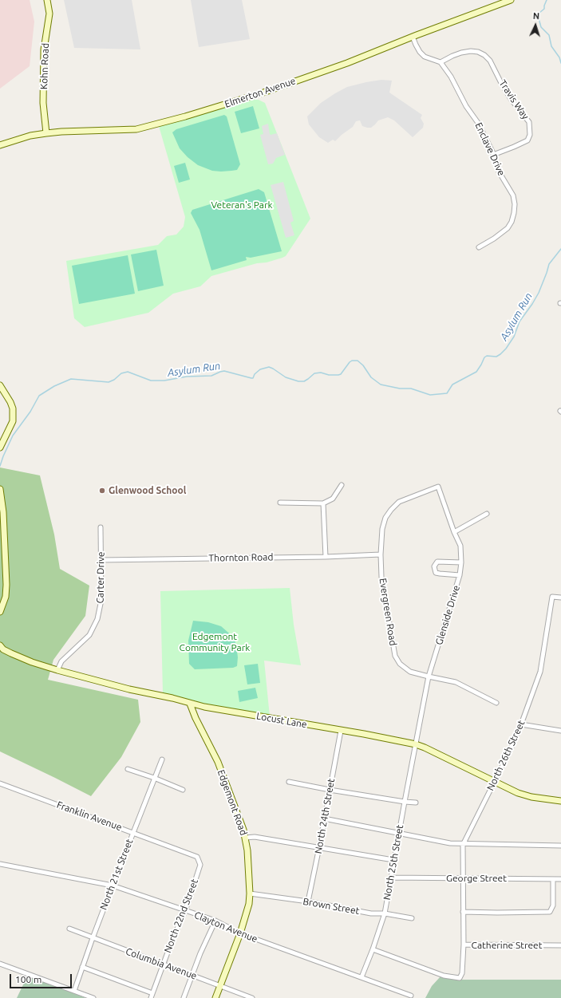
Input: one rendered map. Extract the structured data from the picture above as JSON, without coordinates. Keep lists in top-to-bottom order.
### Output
{
  "streets": {
    "street": [
      "Kohn Road",
      "Elmerton Avenue",
      "Travis Way",
      "Enclave Drive",
      "Thornton Road",
      "Carter Drive",
      "Evergreen Road",
      "Glenside Drive",
      "Locust Lane",
      "North 26th Street",
      "Edgemont Road",
      "Franklin Avenue",
      "North 24th Street",
      "North 25th Street",
      "North 21st Street",
      "George Street",
      "Brown Street",
      "North 22nd Street",
      "Clayton Avenue",
      "Catherine Street",
      "Columbia Avenue"
    ]
  },
  "crossings": [
    ["Kohn Road", "Elmerton Avenue"],
    ["Travis Way", "Enclave Drive"],
    ["Thornton Road", "Carter Drive"],
    ["Thornton Road", "Evergreen Road"],
    ["Carter Drive", "Locust Lane"],
    ["Evergreen Road", "Glenside Drive"],
    ["Glenside Drive", "Locust Lane"],
    ["Glenside Drive", "North 25th Street"],
    ["Locust Lane", "North 26th Street"],
    ["Locust Lane", "Edgemont Road"],
    ["Locust Lane", "North 24th Street"],
    ["Locust Lane", "North 25th Street"],
    ["North 26th Street", "George Street"],
    ["North 26th Street", "Catherine Street"],
    ["Edgemont Road", "Brown Street"],
    ["Edgemont Road", "Clayton Avenue"],
    ["Edgemont Road", "Columbia Avenue"],
    ["Franklin Avenue", "North 21st Street"],
    ["Franklin Avenue", "North 22nd Street"],
    ["North 24th Street", "Brown Street"],
    ["North 25th Street", "George Street"],
    ["North 25th Street", "Brown Street"],
    ["North 25th Street", "Clayton Avenue"],
    ["North 25th Street", "Catherine Street"],
    ["North 21st Street", "Clayton Avenue"],
    ["North 21st Street", "Columbia Avenue"],
    ["North 22nd Street", "Clayton Avenue"],
    ["North 22nd Street", "Columbia Avenue"]
  ],
  "water": ["Asylum Run"],
  "parks": ["Veteran's Park", "Edgemont Community Park"],
  "places": ["Glenwood School"],
  "scale_bar": "100 m",
  "north": "top"
}
